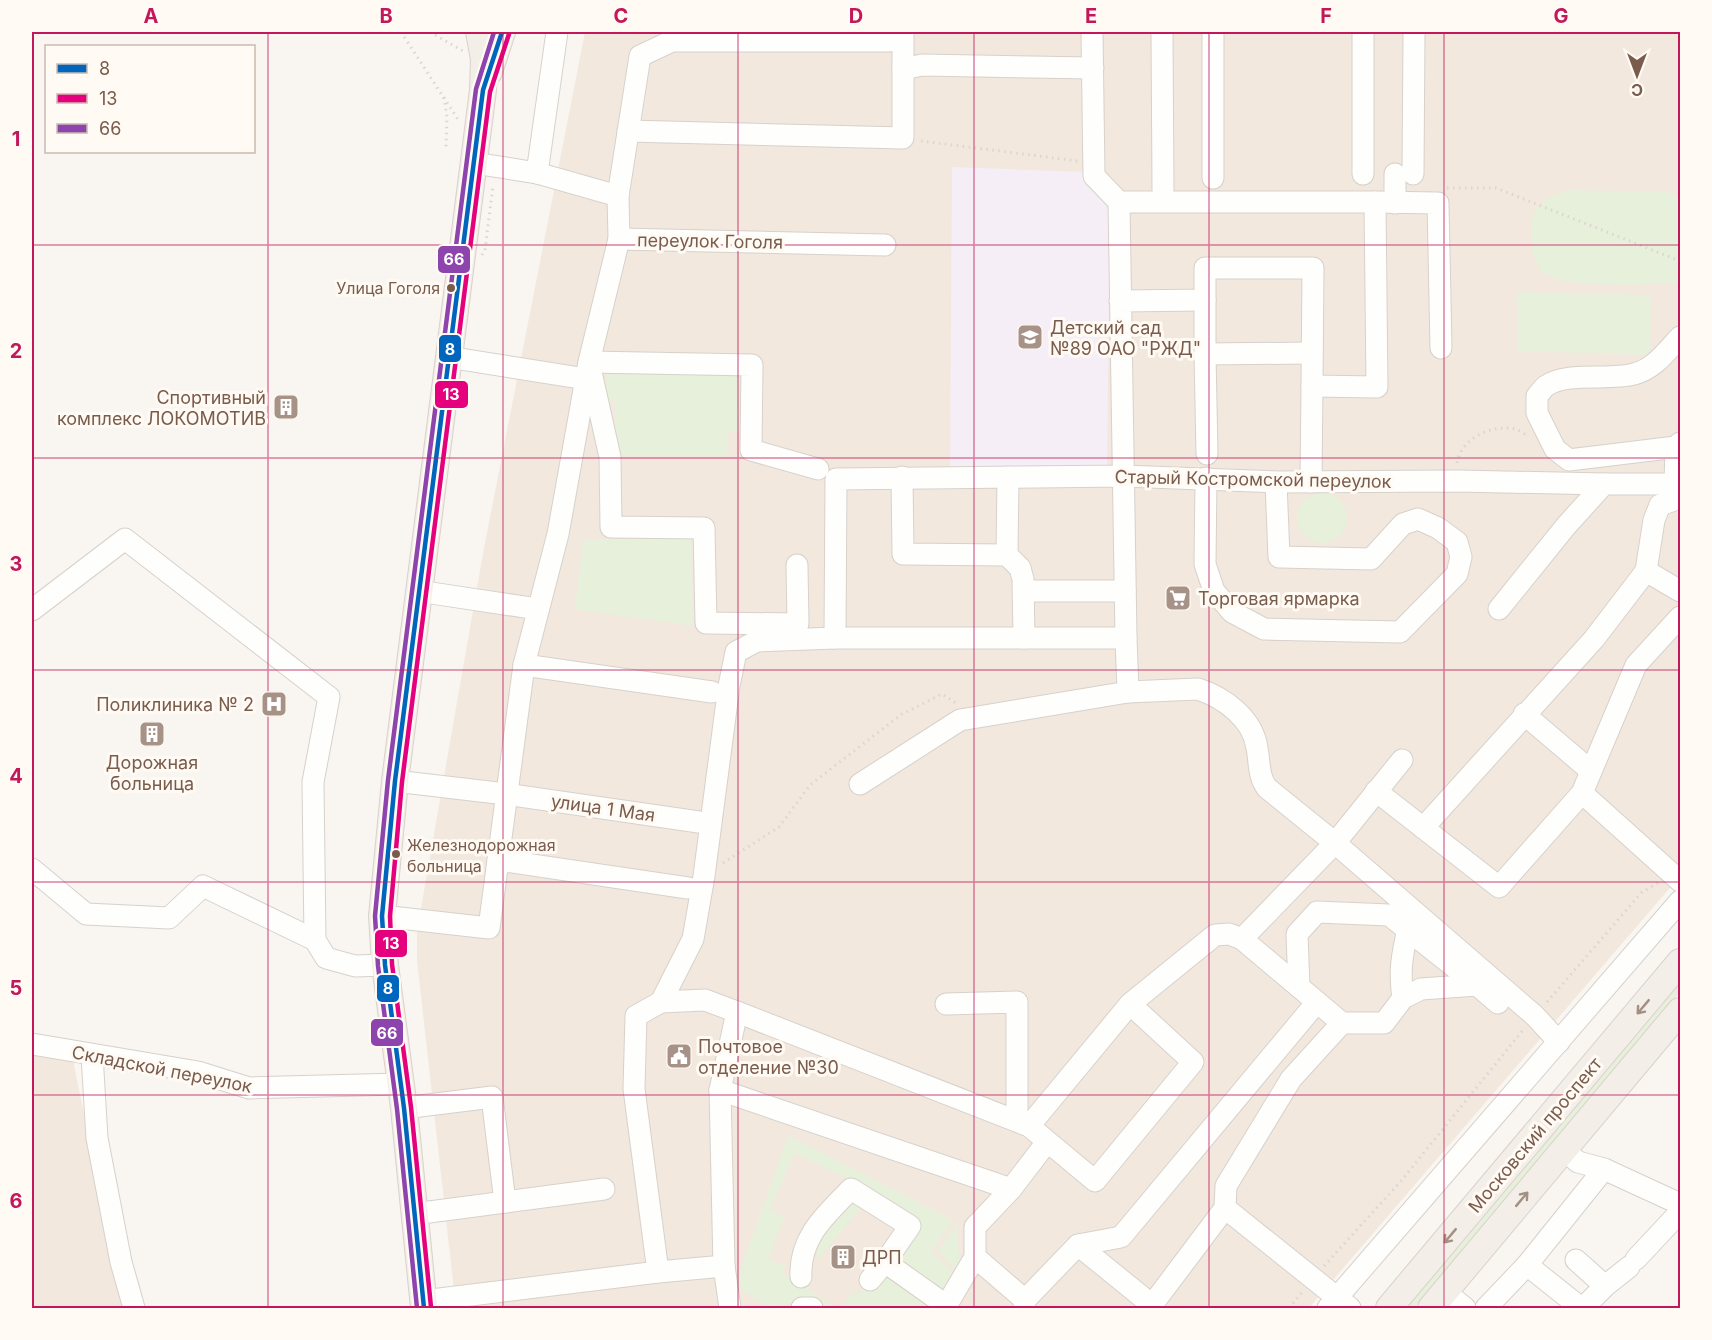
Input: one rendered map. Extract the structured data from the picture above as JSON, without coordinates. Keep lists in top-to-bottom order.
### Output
{
  "streets": {
    "main road": ["Московский проспект"],
    "street": [
      "переулок Гоголя",
      "Старый Костромской переулок",
      "улица 1 Мая",
      "Складской переулок"
    ]
  },
  "places": {
    "other": ["Улица Гоголя", "Железнодорожная больница"],
    "school or university": ["Детский сад №89 ОАО \"РЖД\""],
    "building": ["Спортивный комплекс ЛОКОМОТИВ", "Дорожная больница", "ДРП"],
    "supermarket": ["Торговая ярмарка"],
    "hospital": ["Поликлиника № 2"],
    "public building": ["Почтовое отделение №30"]
  },
  "lines": ["transit line 8", "transit line 66", "transit line 13"],
  "legend": ["8", "13", "66"],
  "north": "bottom",
  "grid": {
    "columns": [
      "A",
      "B",
      "C",
      "D",
      "E",
      "F",
      "G"
    ],
    "rows": [
      "1",
      "2",
      "3",
      "4",
      "5",
      "6"
    ]
  }
}
